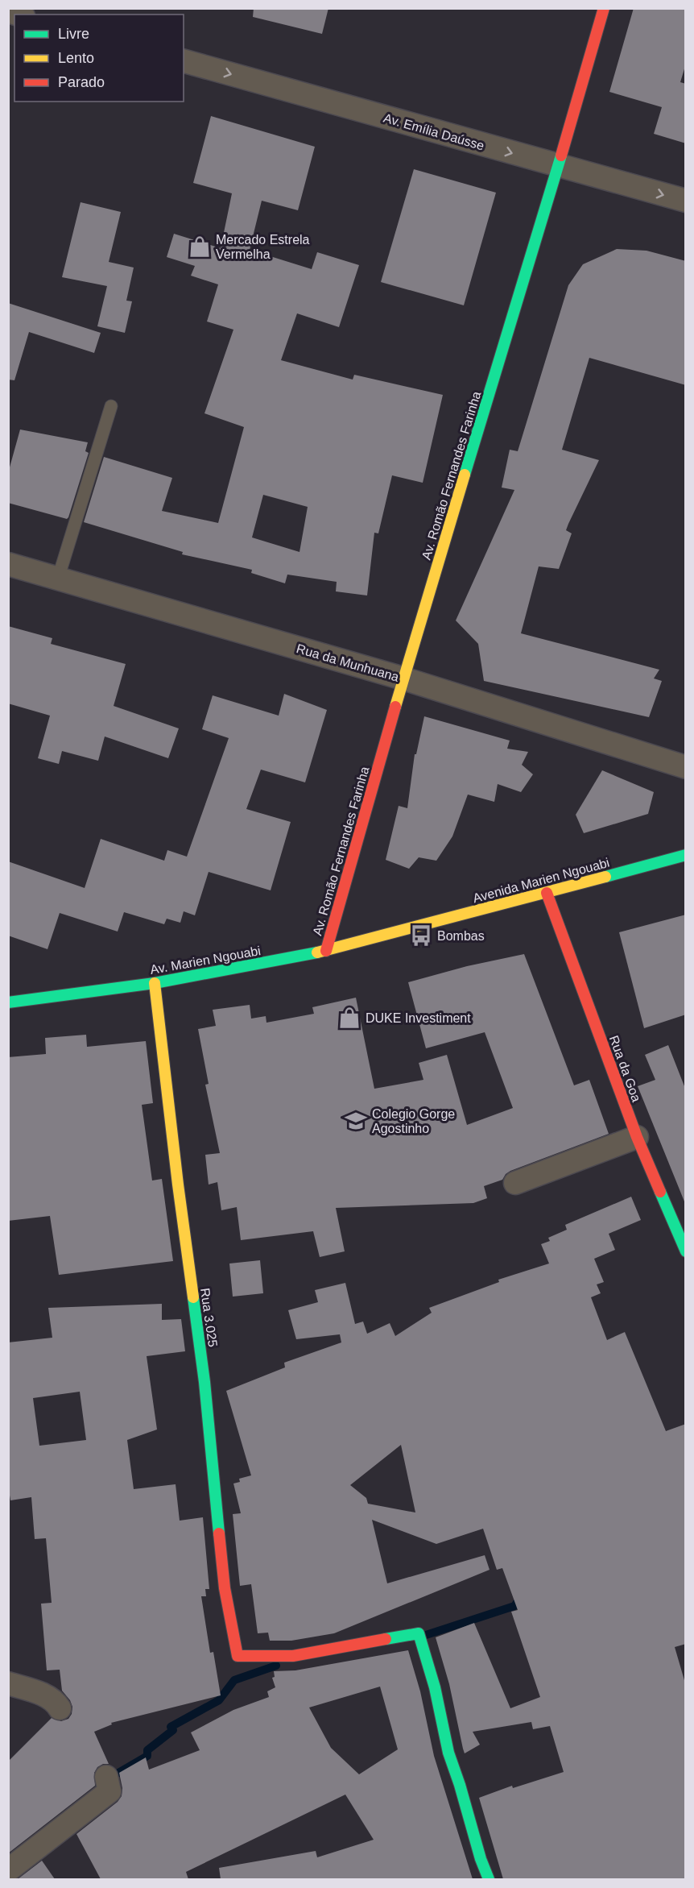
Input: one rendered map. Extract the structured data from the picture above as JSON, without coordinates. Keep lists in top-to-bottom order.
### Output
{
  "streets": {
    "street": [
      "Av. Emília Daússe",
      "Av. Romão Fernandes Farinha",
      "Rua da Munhuana",
      "Avenida Marien Ngouabi",
      "Av. Marien Ngouabi",
      "Rua da Goa",
      "Rua 3.025"
    ]
  },
  "crossings": [
    ["Av. Emília Daússe", "Av. Romão Fernandes Farinha"],
    ["Av. Romão Fernandes Farinha", "Rua da Munhuana"],
    ["Av. Romão Fernandes Farinha", "Av. Marien Ngouabi"],
    ["Avenida Marien Ngouabi", "Av. Marien Ngouabi"],
    ["Avenida Marien Ngouabi", "Rua da Goa"],
    ["Av. Marien Ngouabi", "Rua 3.025"]
  ],
  "one_way": ["Av. Emília Daússe"],
  "places": {
    "shop": ["Mercado Estrela Vermelha", "DUKE Investiment"],
    "bus stop": ["Bombas"],
    "school or university": ["Colegio Gorge Agostinho"]
  },
  "legend": ["Livre", "Lento", "Parado"]
}
